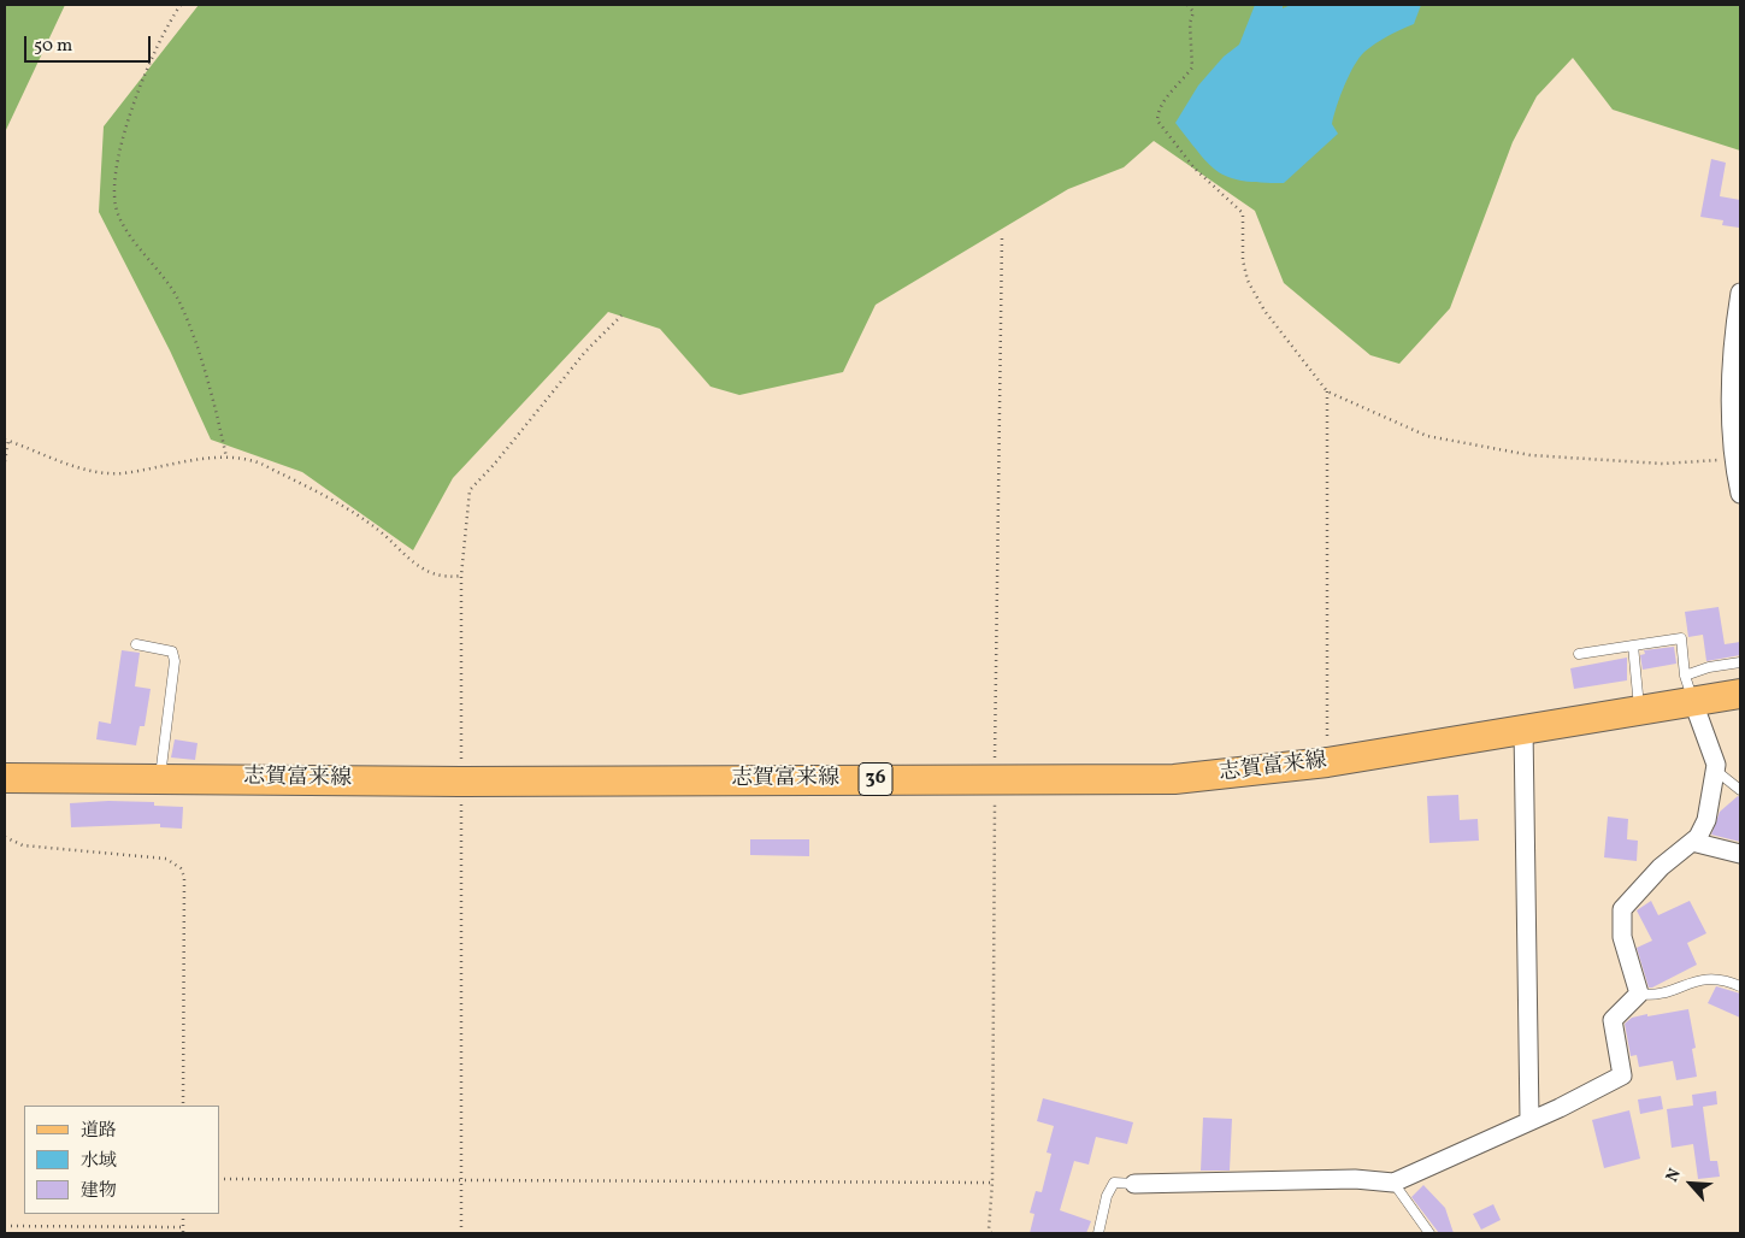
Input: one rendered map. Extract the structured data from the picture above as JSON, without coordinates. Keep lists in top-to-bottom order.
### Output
{
  "streets": {
    "main road": ["志賀富来線", "36"]
  },
  "legend": ["道路", "水域", "建物"],
  "scale_bar": "50 m",
  "north": "top left"
}
